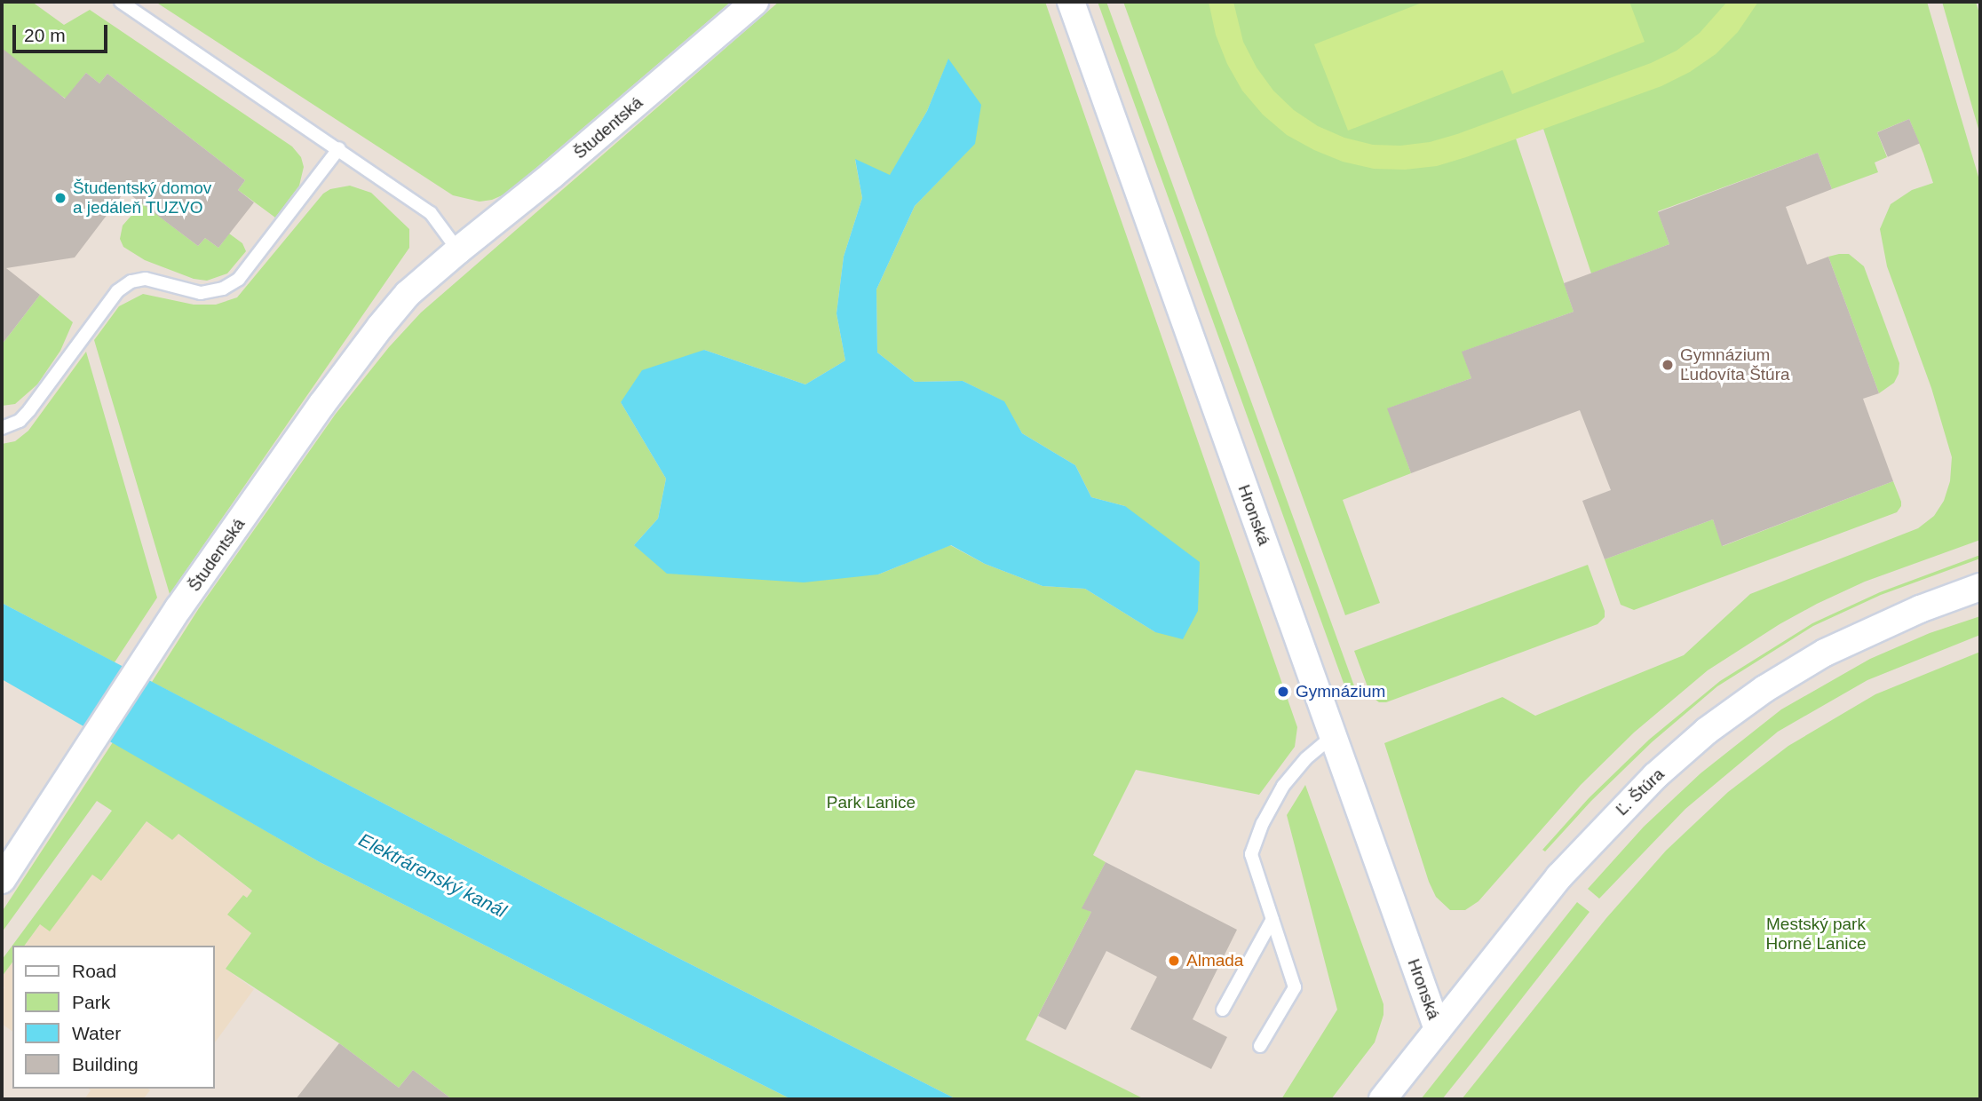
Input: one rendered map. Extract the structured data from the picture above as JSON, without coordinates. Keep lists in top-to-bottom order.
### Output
{
  "streets": {
    "street": ["Študentská", "Hronská", "Ľ. Štúra"]
  },
  "crossings": [
    ["Hronská", "Ľ. Štúra"]
  ],
  "water": ["Elektrárenský kanál"],
  "parks": ["Park Lanice", "Mestský park Horné Lanice"],
  "places": [
    "Študentský domov a jedáleň TUZVO",
    "Gymnázium Ľudovíta Štúra",
    "Gymnázium",
    "Almada"
  ],
  "legend": [
    "Road",
    "Park",
    "Water",
    "Building"
  ],
  "scale_bar": "20 m"
}
